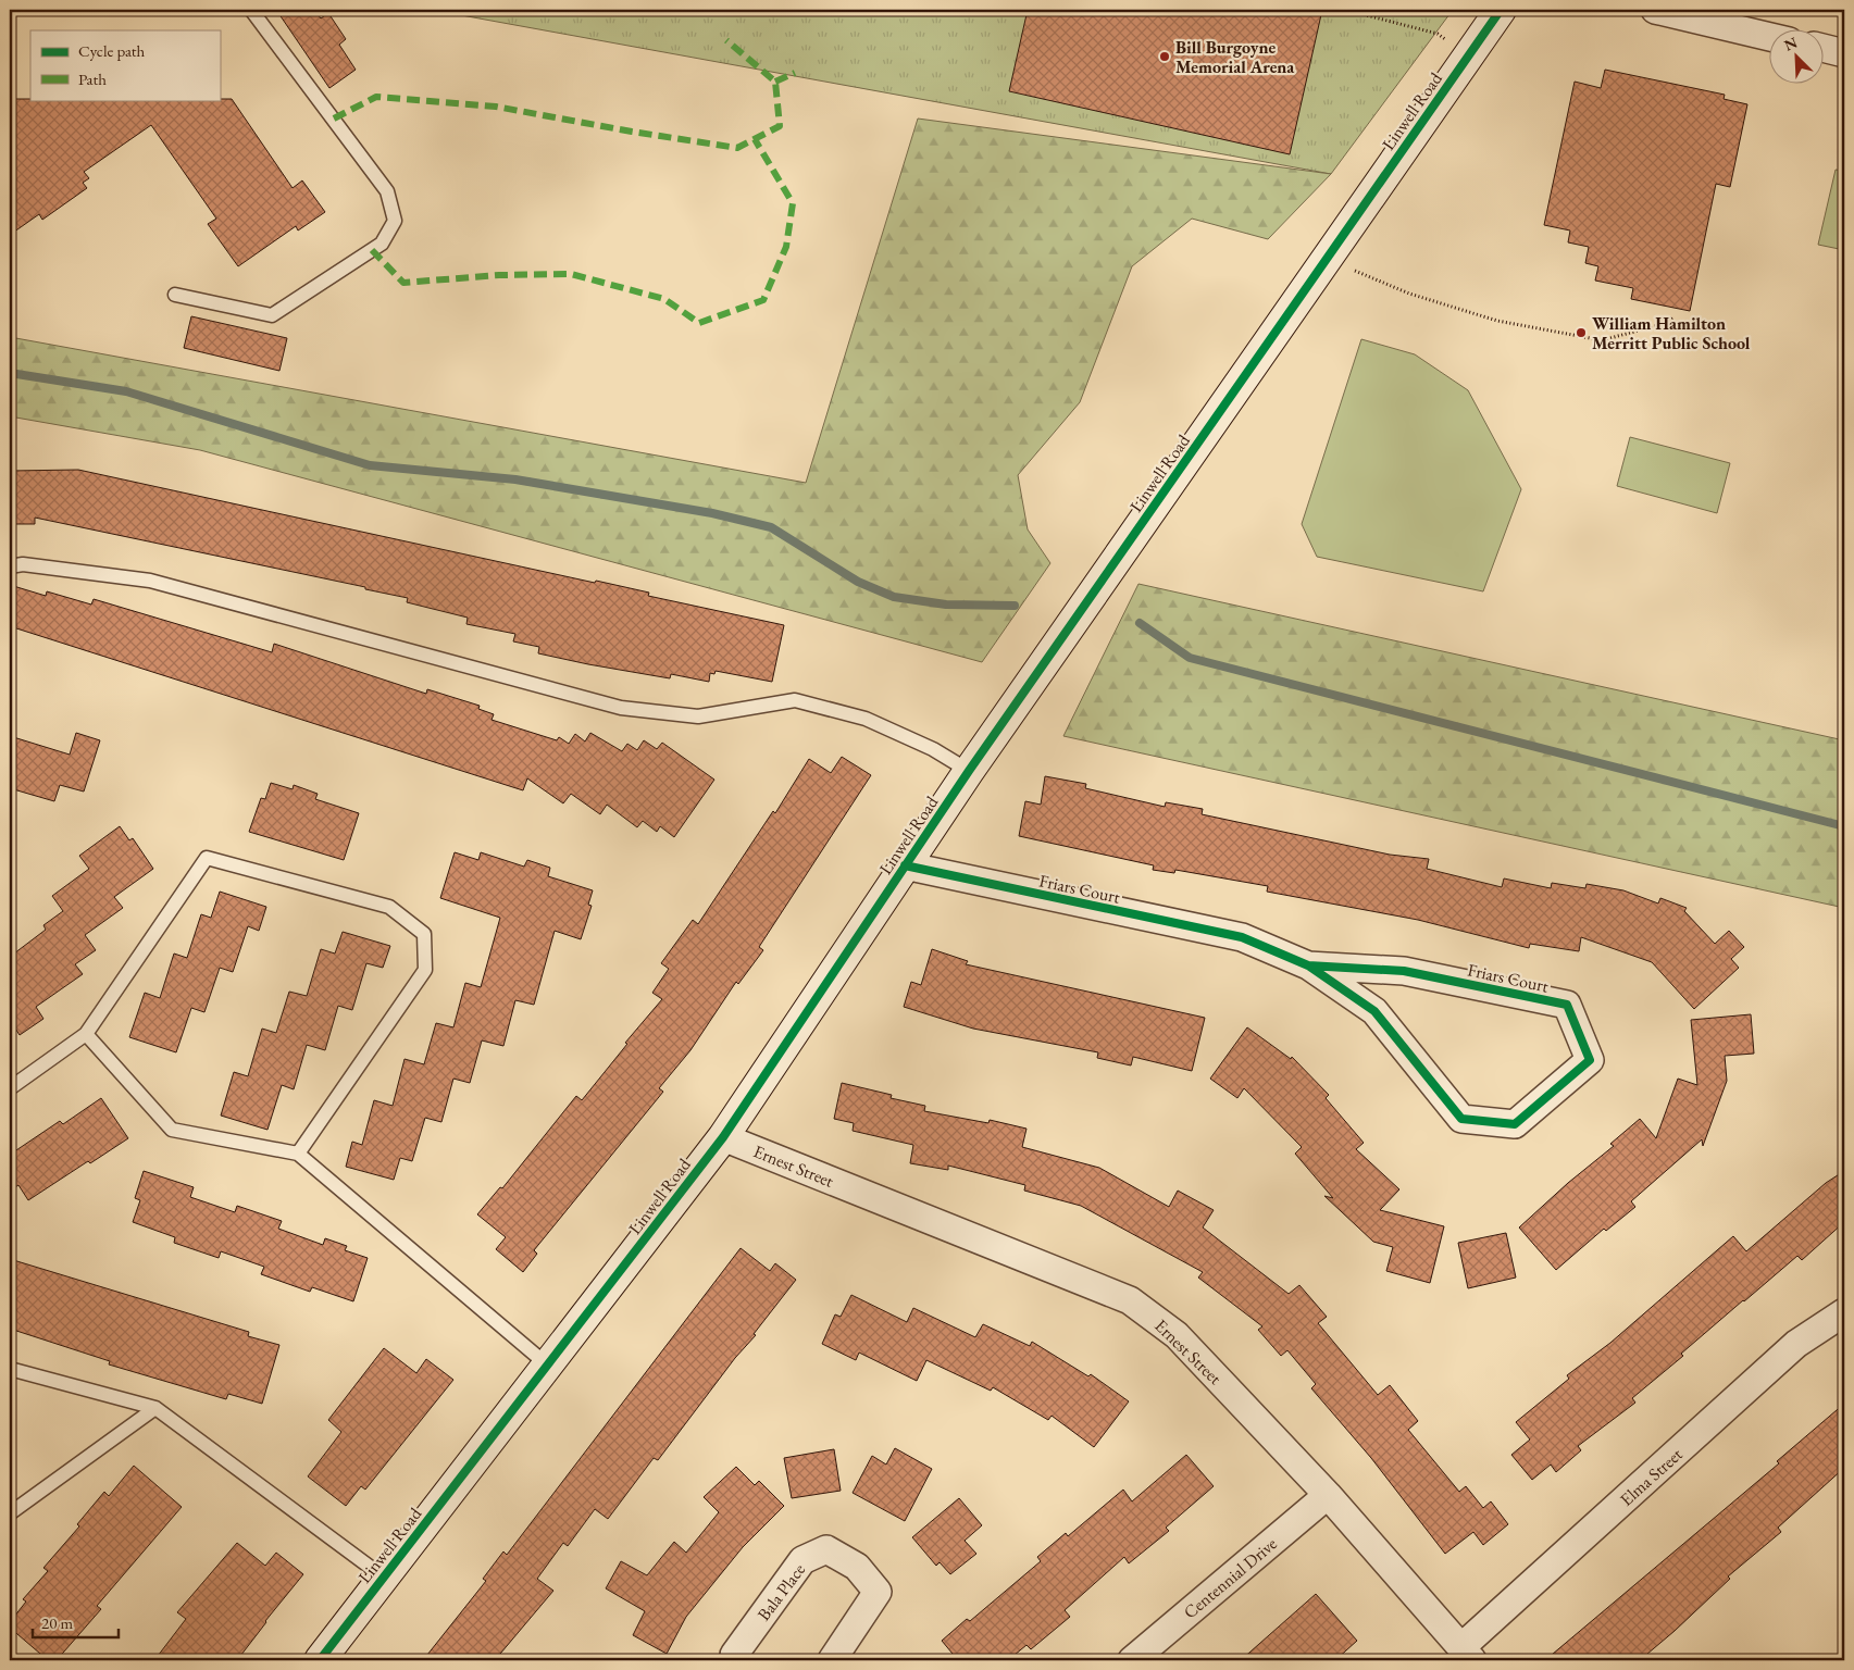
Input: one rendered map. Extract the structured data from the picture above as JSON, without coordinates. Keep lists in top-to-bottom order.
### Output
{
  "streets": {
    "main road": ["Linwell Road"],
    "street": [
      "Friars Court",
      "Ernest Street",
      "Elma Street",
      "Centennial Drive",
      "Bala Place"
    ]
  },
  "crossings": [
    ["Linwell Road", "Friars Court"],
    ["Linwell Road", "Ernest Street"],
    ["Ernest Street", "Elma Street"],
    ["Ernest Street", "Centennial Drive"]
  ],
  "places": ["Bill Burgoyne Memorial Arena", "William Hamilton Merritt Public School"],
  "legend": ["Cycle path", "Path"],
  "scale_bar": "20 m",
  "north": "top left"
}
